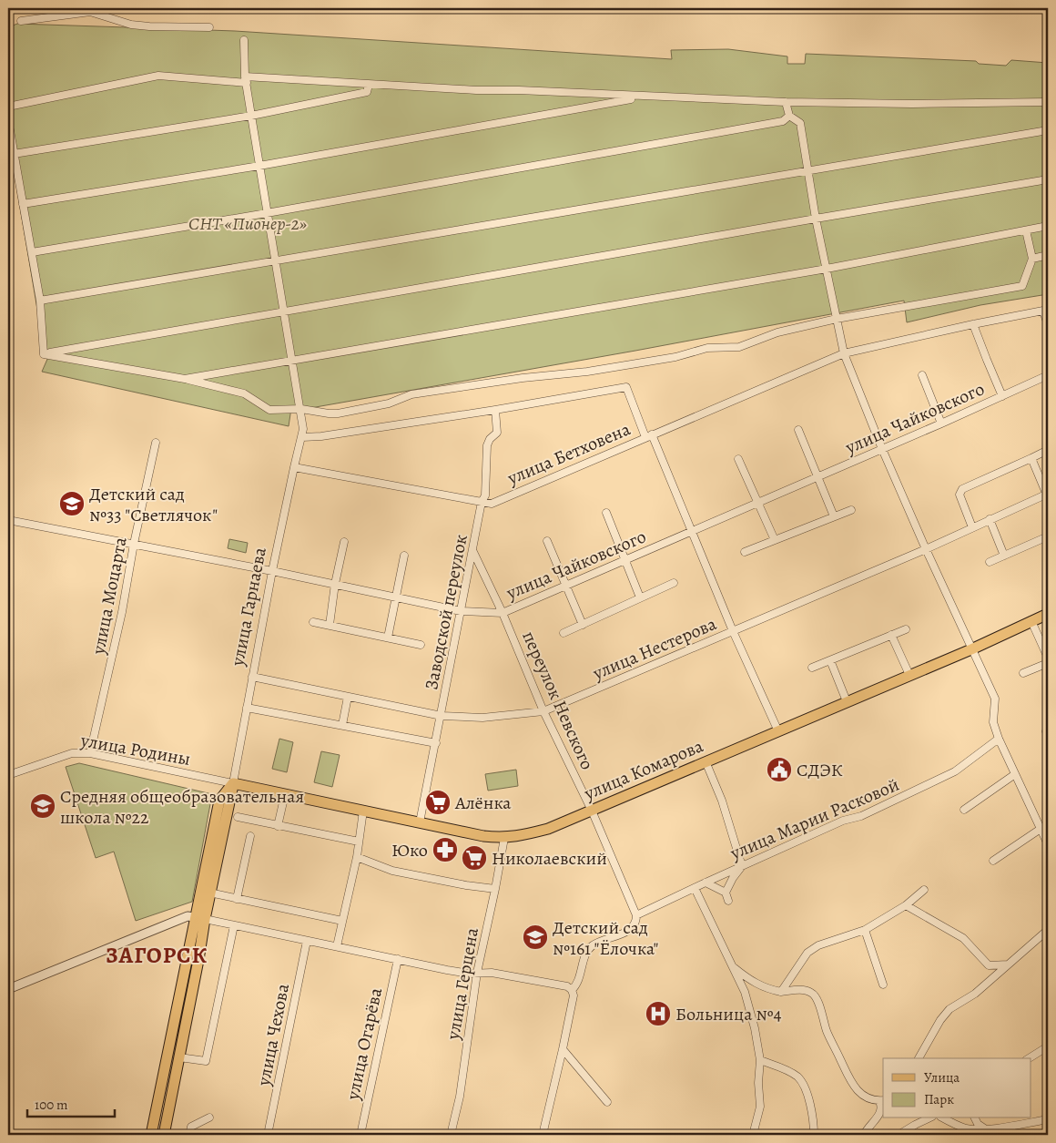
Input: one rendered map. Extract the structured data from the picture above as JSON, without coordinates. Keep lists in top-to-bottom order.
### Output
{
  "streets": {
    "main road": ["улица Гарнаева", "улица Комарова"],
    "street": [
      "улица Чайковского",
      "улица Бетховена",
      "улица Моцарта",
      "Заводской переулок",
      "улица Нестерова",
      "переулок Невского",
      "улица Родины",
      "улица Марии Расковой",
      "улица Герцена",
      "улица Чехова",
      "улица Огарёва"
    ]
  },
  "crossings": [
    ["улица Чайковского", "улица Моцарта"],
    ["улица Чайковского", "улица Гарнаева"],
    ["улица Чайковского", "Заводской переулок"],
    ["улица Чайковского", "переулок Невского"],
    ["улица Бетховена", "улица Гарнаева"],
    ["улица Бетховена", "Заводской переулок"],
    ["улица Моцарта", "улица Родины"],
    ["улица Гарнаева", "улица Нестерова"],
    ["улица Гарнаева", "улица Родины"],
    ["улица Гарнаева", "улица Комарова"],
    ["Заводской переулок", "улица Нестерова"],
    ["Заводской переулок", "переулок Невского"],
    ["Заводской переулок", "улица Комарова"],
    ["улица Нестерова", "переулок Невского"],
    ["переулок Невского", "улица Комарова"],
    ["переулок Невского", "улица Марии Расковой"],
    ["улица Родины", "улица Комарова"],
    ["улица Комарова", "улица Герцена"]
  ],
  "districts": ["ЗАГОРСК"],
  "parks": ["СНТ «Пионер-2»"],
  "places": {
    "school or university": ["Детский сад №33 \"Светлячок\"", "Средняя общеобразовательная школа №22", "Детский сад №161 \"Ёлочка\""],
    "public building": ["СДЭК"],
    "supermarket": ["Алёнка", "Николаевский"],
    "pharmacy": ["Юко"],
    "hospital": ["Больница №4"]
  },
  "legend": ["Улица", "Парк"],
  "scale_bar": "100 m"
}
